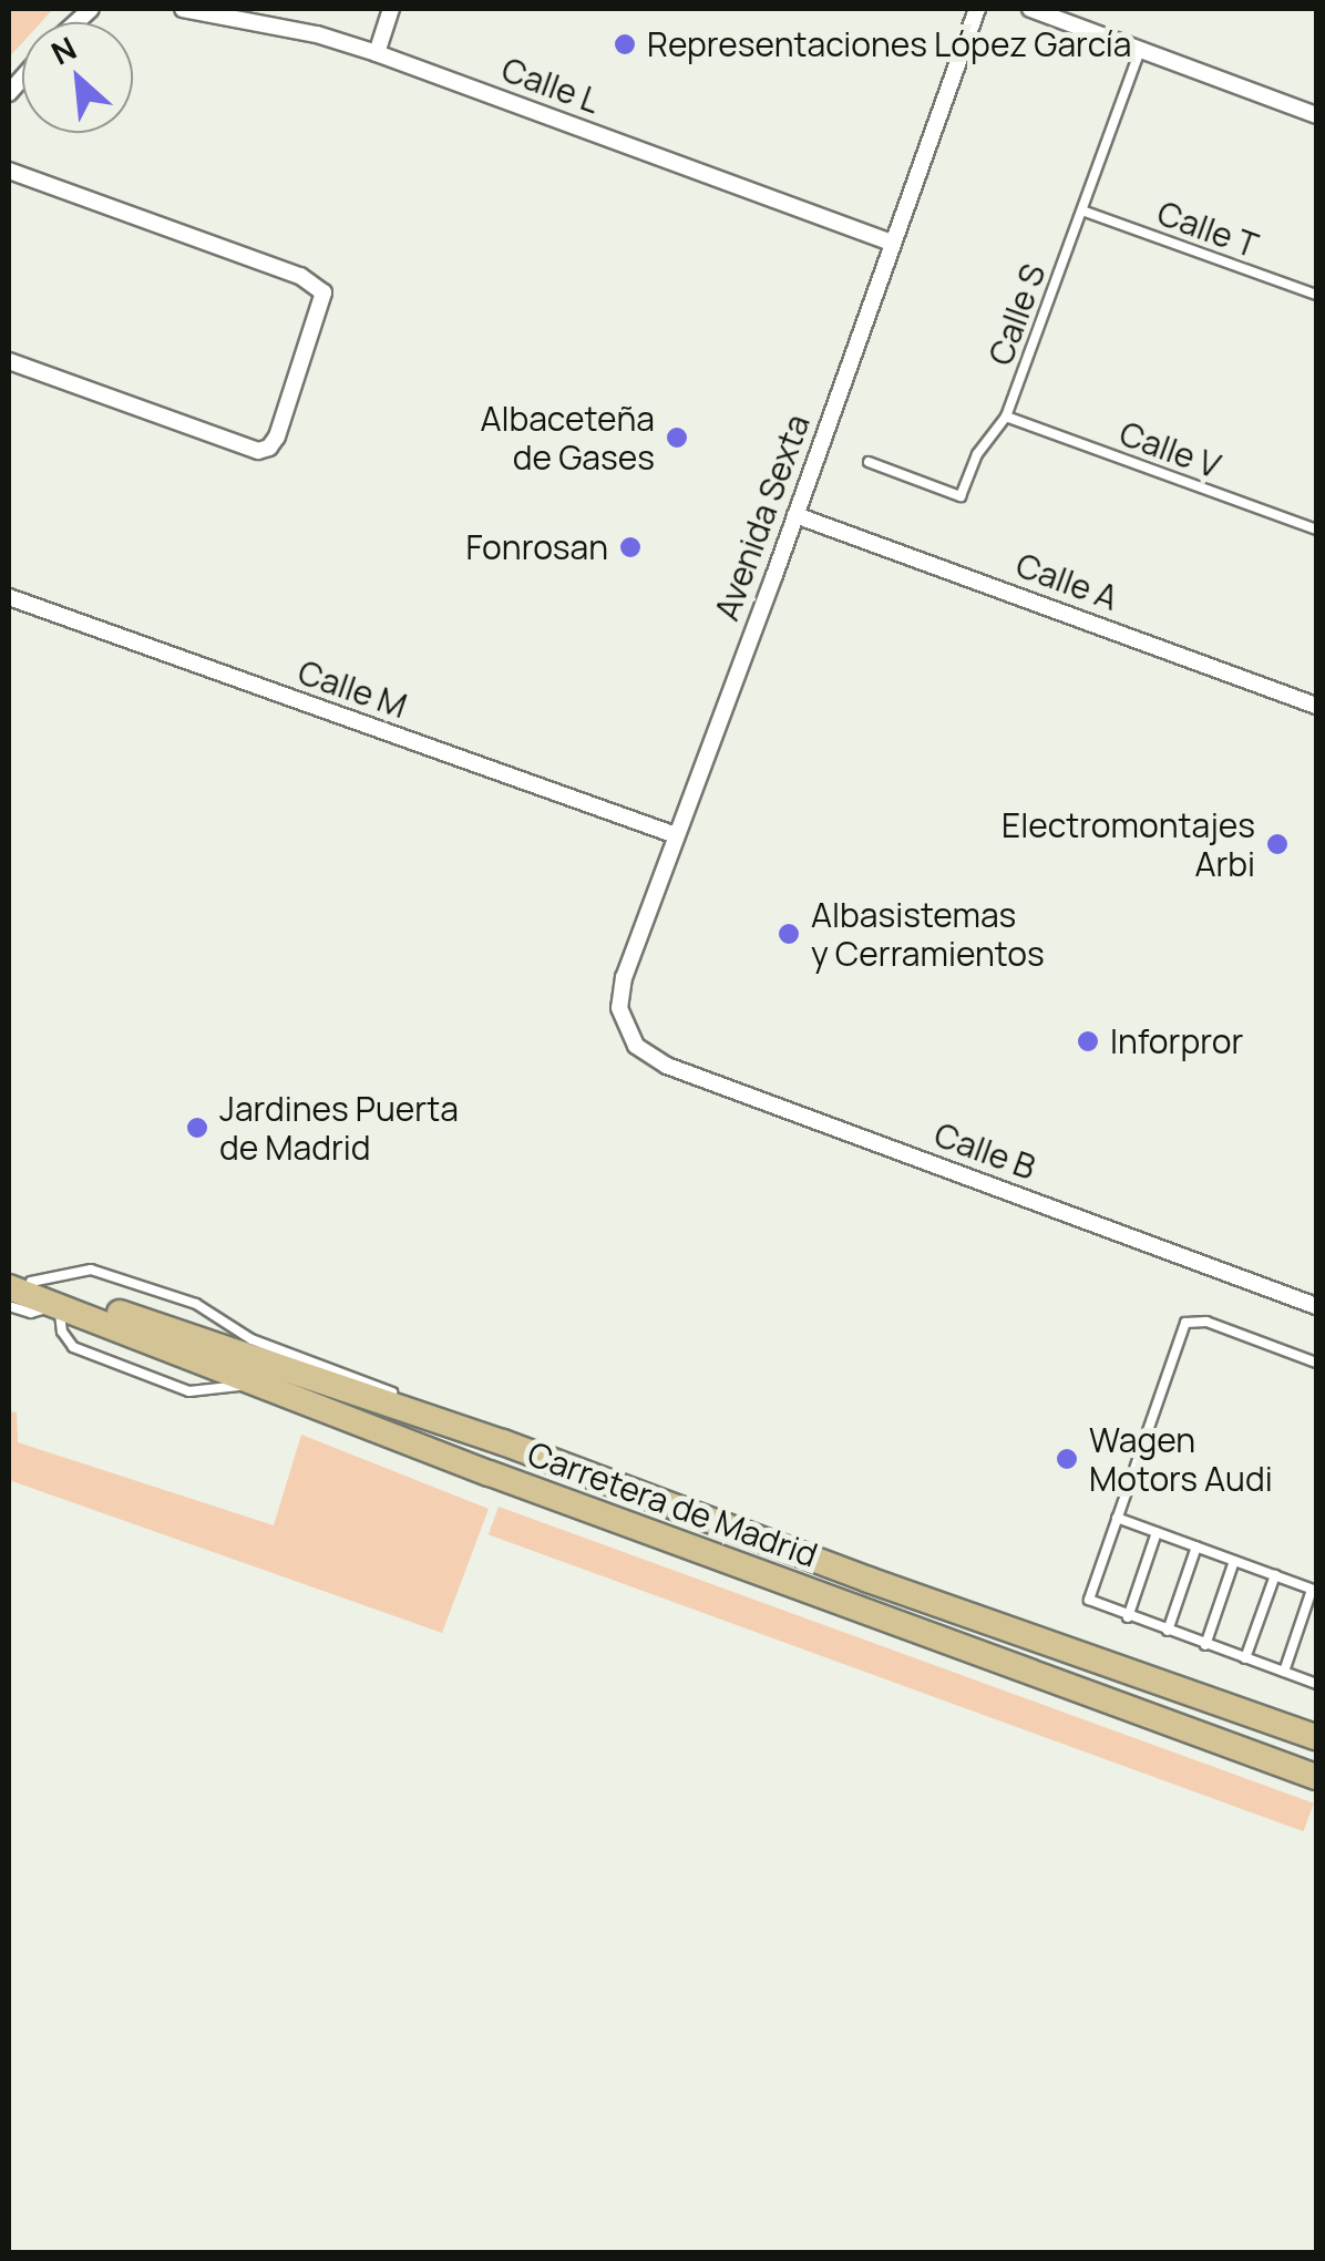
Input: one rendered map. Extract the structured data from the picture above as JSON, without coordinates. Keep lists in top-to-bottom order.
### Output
{
  "streets": {
    "main road": ["Carretera de Madrid"],
    "street": [
      "Calle L",
      "Avenida Sexta",
      "Calle A",
      "Calle M",
      "Calle B"
    ],
    "lane": ["Calle T", "Calle S", "Calle V"]
  },
  "crossings": [
    ["Calle L", "Avenida Sexta"],
    ["Calle T", "Calle S"],
    ["Calle S", "Calle V"],
    ["Avenida Sexta", "Calle A"],
    ["Avenida Sexta", "Calle M"],
    ["Avenida Sexta", "Calle B"]
  ],
  "places": [
    "Representaciones López García",
    "Albaceteña de Gases",
    "Fonrosan",
    "Electromontajes Arbi",
    "Albasistemas y Cerramientos",
    "Inforpror",
    "Jardines Puerta de Madrid",
    "Wagen Motors Audi"
  ],
  "north": "top left"
}
